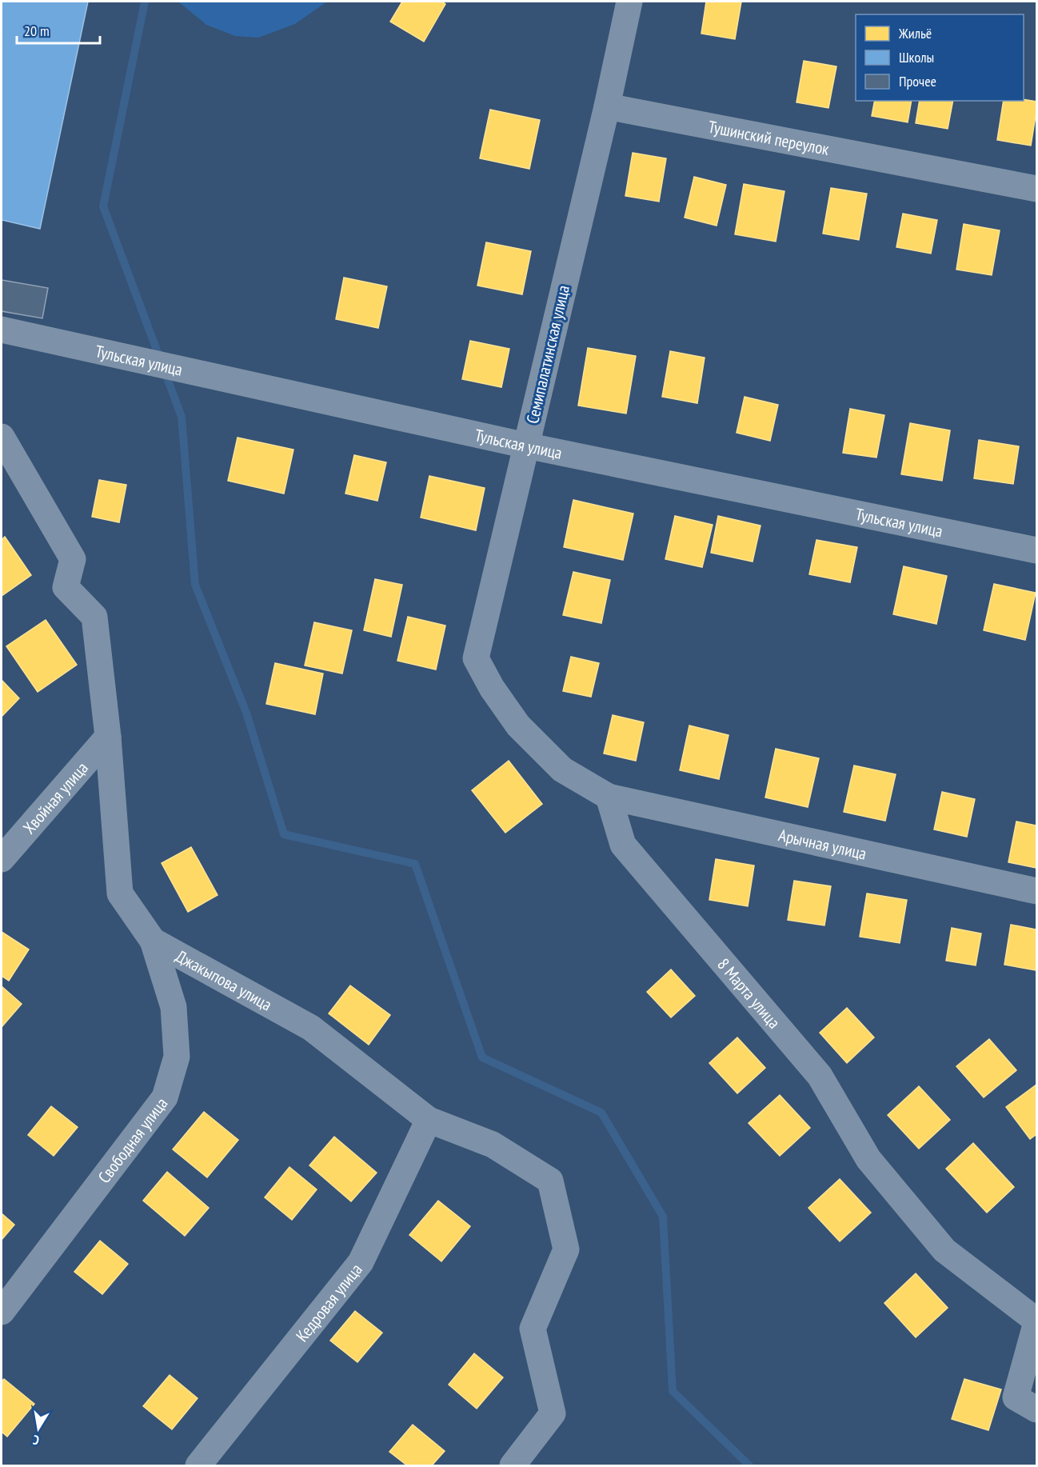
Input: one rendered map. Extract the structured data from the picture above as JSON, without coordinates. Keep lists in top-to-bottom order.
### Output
{
  "streets": {
    "street": [
      "Тушинский переулок",
      "Семипалатинская улица",
      "Тульская улица",
      "Хвойная улица",
      "Арычная улица",
      "Джакыпова улица",
      "8 Марта улица",
      "Свободная улица",
      "Кедровая улица"
    ]
  },
  "crossings": [
    ["Тушинский переулок", "Семипалатинская улица"],
    ["Семипалатинская улица", "Тульская улица"],
    ["Семипалатинская улица", "Арычная улица"],
    ["Семипалатинская улица", "8 Марта улица"],
    ["Хвойная улица", "Джакыпова улица"],
    ["Арычная улица", "8 Марта улица"],
    ["Джакыпова улица", "Свободная улица"],
    ["Джакыпова улица", "Кедровая улица"]
  ],
  "legend": ["Жильё", "Школы", "Прочее"],
  "scale_bar": "20 m",
  "north": "bottom"
}
